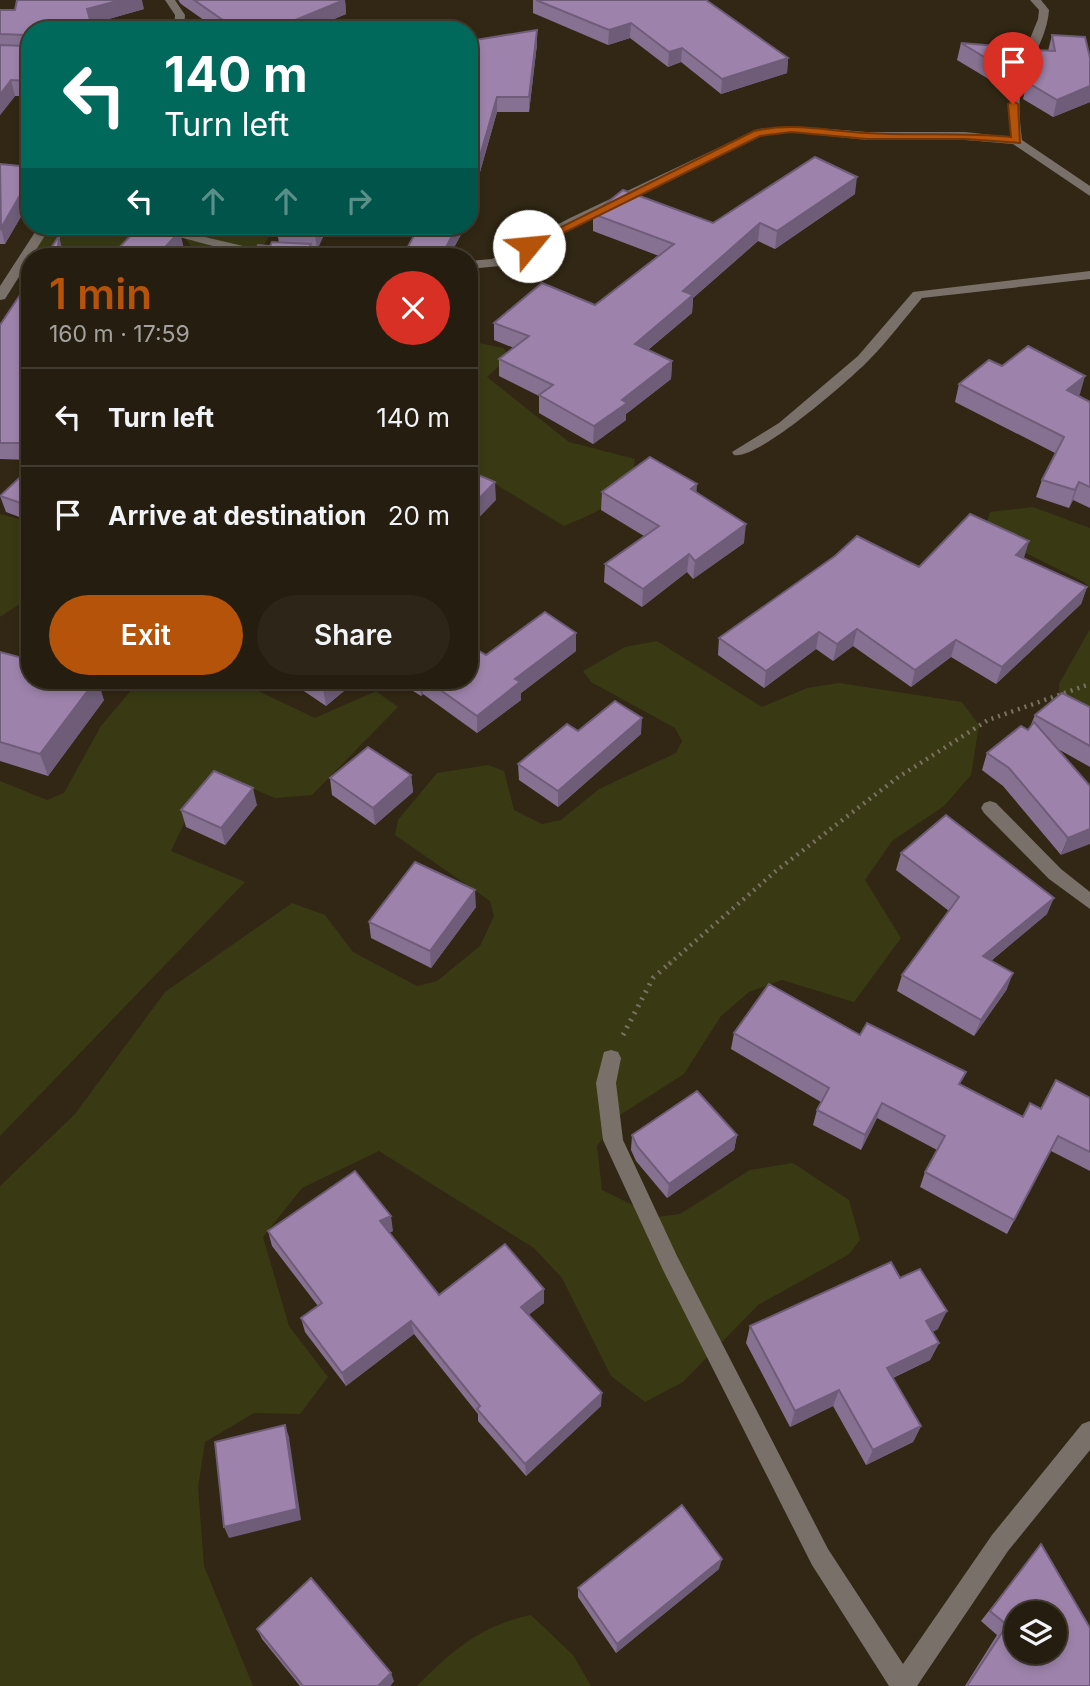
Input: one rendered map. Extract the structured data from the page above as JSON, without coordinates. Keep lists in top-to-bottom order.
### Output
{
  "page": {
    "turn": ["140 m", "Turn left"],
    "heading": ["1 min", "160 m · 17:59"],
    "list": [
      {
        "name": "Turn left",
        "value": "140 m"
      },
      {
        "name": "Arrive at destination",
        "value": "20 m"
      }
    ],
    "buttons": ["Exit", "Share"]
  }
}
